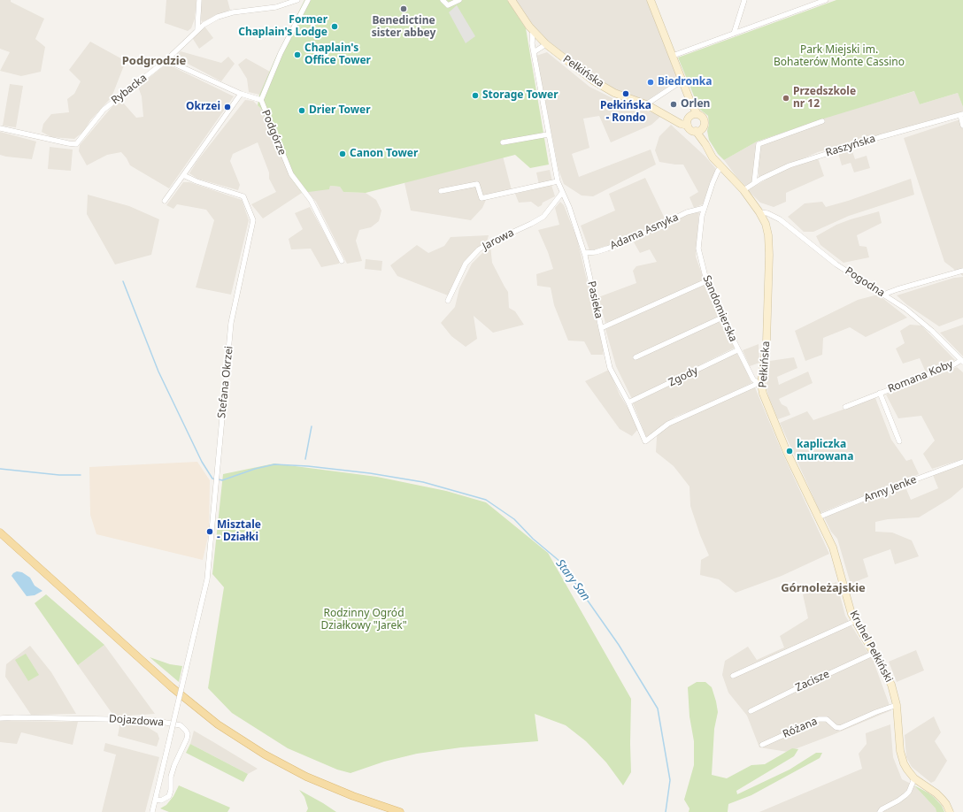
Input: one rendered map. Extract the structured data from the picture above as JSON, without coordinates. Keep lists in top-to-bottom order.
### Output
{
  "streets": {
    "street": [
      "Pełkińska",
      "Rybacka",
      "Podgórze",
      "Raszyńska",
      "Adama Asnyka",
      "Jarowa",
      "Pogodna",
      "Pasieka",
      "Sandomierska",
      "Zgody",
      "Romana Koby",
      "Stefana Okrzei",
      "Anny Jenke",
      "Kruhel Pełkiński",
      "Zacisze",
      "Dojazdowa",
      "Różana"
    ]
  },
  "crossings": [
    ["Pełkińska", "Raszyńska"],
    ["Pełkińska", "Pogodna"],
    ["Pełkińska", "Pasieka"],
    ["Pełkińska", "Sandomierska"],
    ["Pełkińska", "Anny Jenke"],
    ["Pełkińska", "Kruhel Pełkiński"],
    ["Adama Asnyka", "Pasieka"],
    ["Adama Asnyka", "Sandomierska"],
    ["Jarowa", "Pasieka"],
    ["Pogodna", "Romana Koby"],
    ["Pasieka", "Sandomierska"],
    ["Pasieka", "Zgody"],
    ["Sandomierska", "Zgody"],
    ["Stefana Okrzei", "Dojazdowa"],
    ["Kruhel Pełkiński", "Zacisze"],
    ["Kruhel Pełkiński", "Różana"]
  ],
  "districts": ["Podgrodzie", "Górnoleżajskie"],
  "water": ["Stary San"],
  "parks": ["Park Miejski im. Bohaterów Monte Cassino", "Rodzinny Ogród Działkowy \"Jarek\""],
  "places": [
    "Benedictine sister abbey",
    "Former Chaplain's Lodge",
    "Chaplain's Office Tower",
    "Biedronka",
    "Pełkińska - Rondo",
    "Storage Tower",
    "Przedszkole nr 12",
    "Orlen",
    "Okrzei",
    "Drier Tower",
    "Canon Tower",
    "kapliczka murowana",
    "Misztale - Działki"
  ]
}
